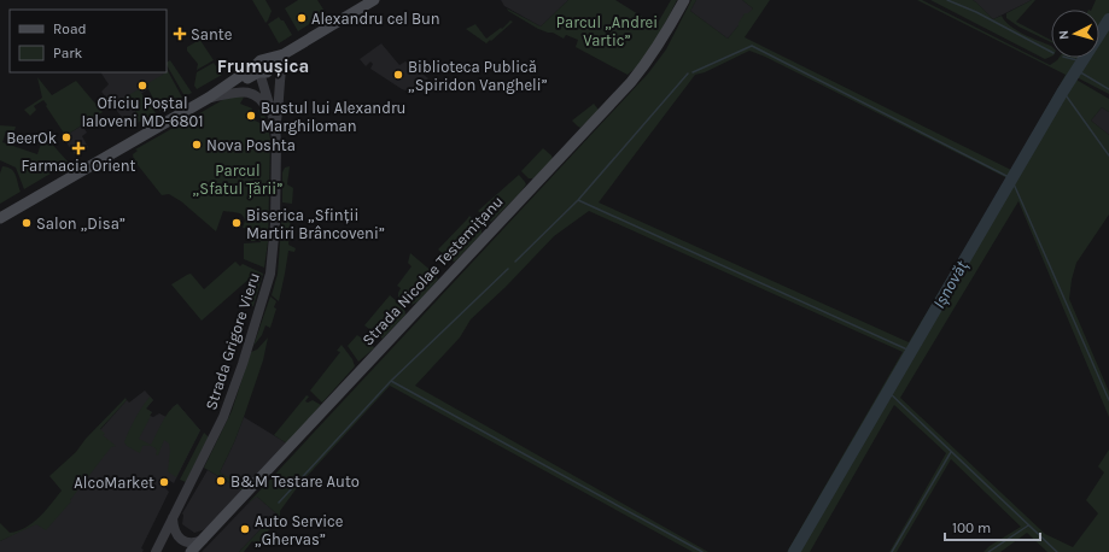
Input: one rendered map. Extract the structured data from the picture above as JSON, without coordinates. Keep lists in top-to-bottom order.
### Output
{
  "streets": {
    "main road": ["Strada Nicolae Testemițanu"],
    "street": ["Strada Grigore Vieru"]
  },
  "districts": ["Frumușica"],
  "water": ["Ișnovăț"],
  "parks": ["Parcul „Andrei Vartic”", "Parcul „Sfatul Țării”"],
  "places": {
    "other": [
      "Alexandru cel Bun",
      "Biblioteca Publică „Spiridon Vangheli”",
      "Oficiu Poștal Ialoveni MD-6801",
      "Bustul lui Alexandru Marghiloman",
      "BeerOk",
      "Nova Poshta",
      "Salon „Disa”",
      "Biserica „Sfinții Martiri Brâncoveni”",
      "B&M Testare Auto",
      "AlcoMarket",
      "Auto Service „Ghervas”"
    ],
    "health": ["Sante", "Farmacia Orient"]
  },
  "legend": ["Road", "Park"],
  "scale_bar": "100 m",
  "north": "left"
}
